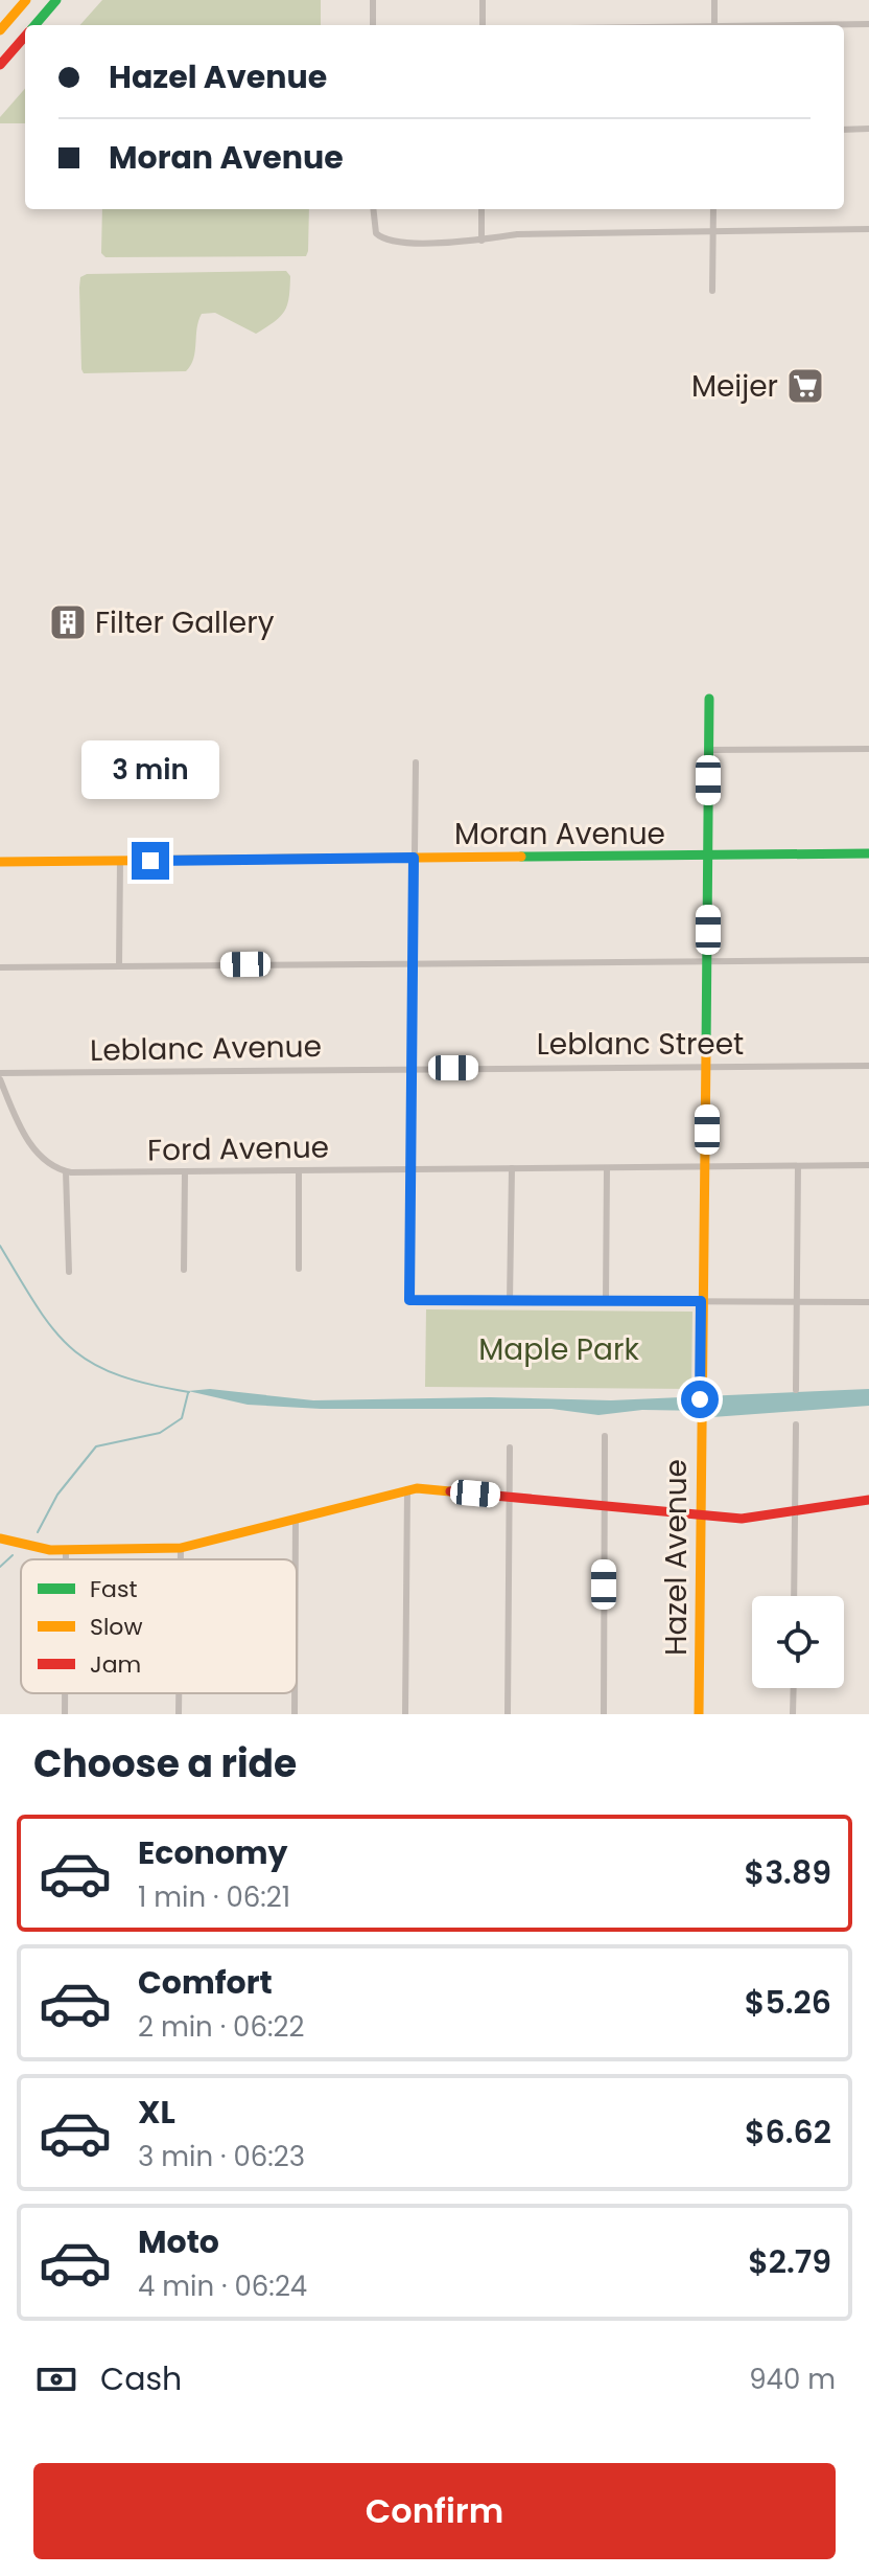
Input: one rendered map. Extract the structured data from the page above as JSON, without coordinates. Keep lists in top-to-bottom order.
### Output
{
  "streets": {
    "main road": ["Moran Avenue", "Hazel Avenue"],
    "street": ["Leblanc Street", "Leblanc Avenue", "Ford Avenue"]
  },
  "crossings": [
    ["Moran Avenue", "Hazel Avenue"],
    ["Leblanc Street", "Leblanc Avenue"],
    ["Leblanc Street", "Hazel Avenue"],
    ["Ford Avenue", "Hazel Avenue"]
  ],
  "parks": ["Maple Park"],
  "places": {
    "supermarket": ["Meijer"],
    "building": ["Filter Gallery"]
  },
  "legend": ["Fast", "Slow", "Jam"],
  "page": {
    "banner": ["Hazel Avenue", "Moran Avenue"],
    "bubble": "3 min",
    "heading": "Choose a ride",
    "list": [
      {
        "name": "Economy",
        "note": "1 min · 06:21",
        "value": "$3.89"
      },
      {
        "name": "Comfort",
        "note": "2 min · 06:22",
        "value": "$5.26"
      },
      {
        "name": "XL",
        "note": "3 min · 06:23",
        "value": "$6.62"
      },
      {
        "name": "Moto",
        "note": "4 min · 06:24",
        "value": "$2.79"
      }
    ],
    "pay": ["Cash", "940 m"],
    "buttons": "Confirm"
  }
}
